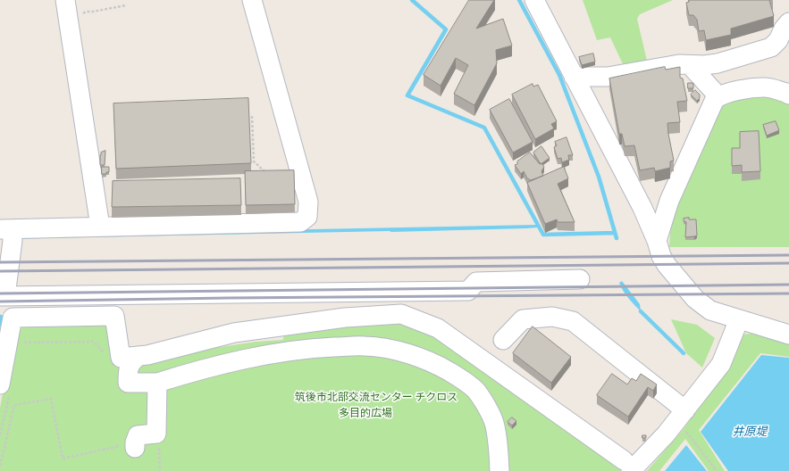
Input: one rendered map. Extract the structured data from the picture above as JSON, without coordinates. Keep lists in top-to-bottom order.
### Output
{
  "water": ["井原堤"],
  "parks": ["筑後市北部交流センター チクロス", "多目的広場"]
}
